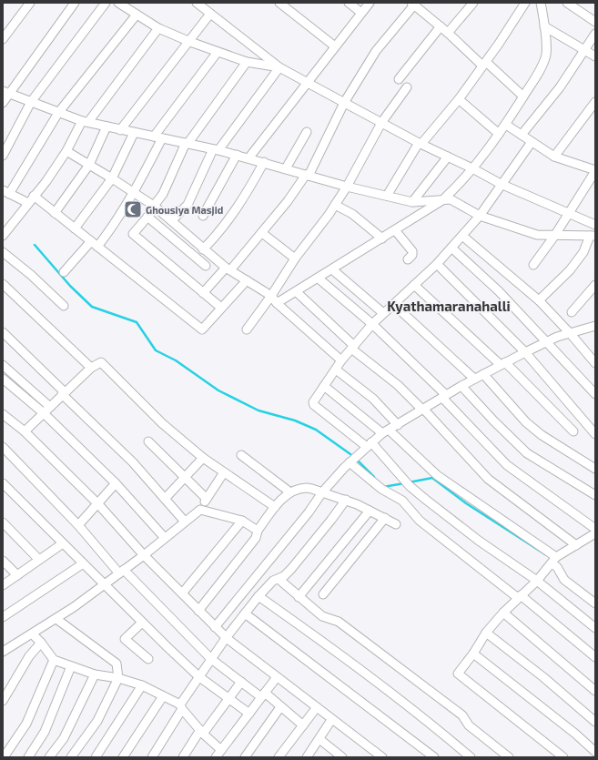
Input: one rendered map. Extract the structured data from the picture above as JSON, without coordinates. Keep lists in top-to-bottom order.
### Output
{
  "districts": ["Kyathamaranahalli"],
  "places": {
    "mosque": ["Ghousiya Masjid"]
  }
}
